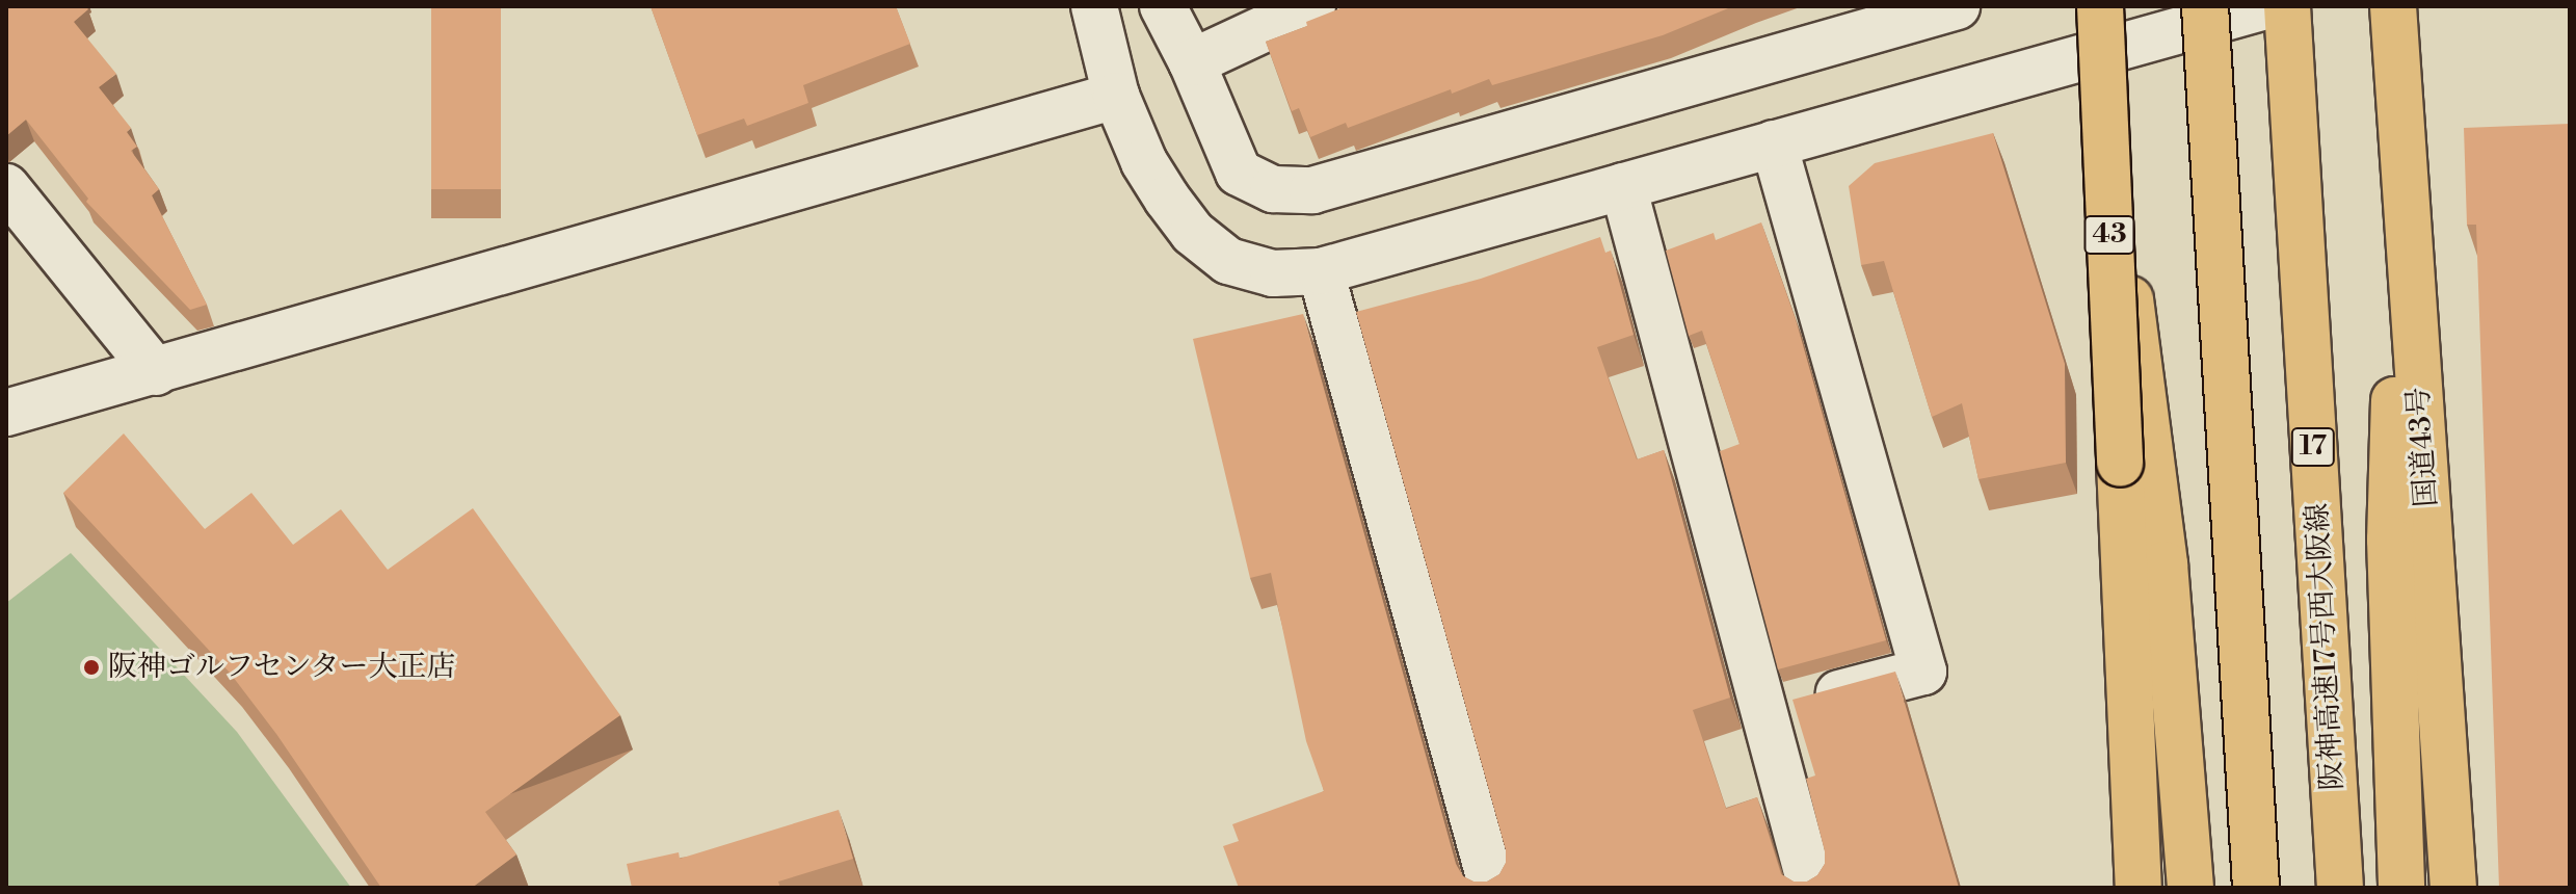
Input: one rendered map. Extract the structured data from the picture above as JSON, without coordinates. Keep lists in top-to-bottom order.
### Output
{
  "streets": {
    "highway": [
      "43",
      "17",
      "国道43号",
      "阪神高速17号西大阪線"
    ]
  },
  "places": ["阪神ゴルフセンター大正店"]
}
